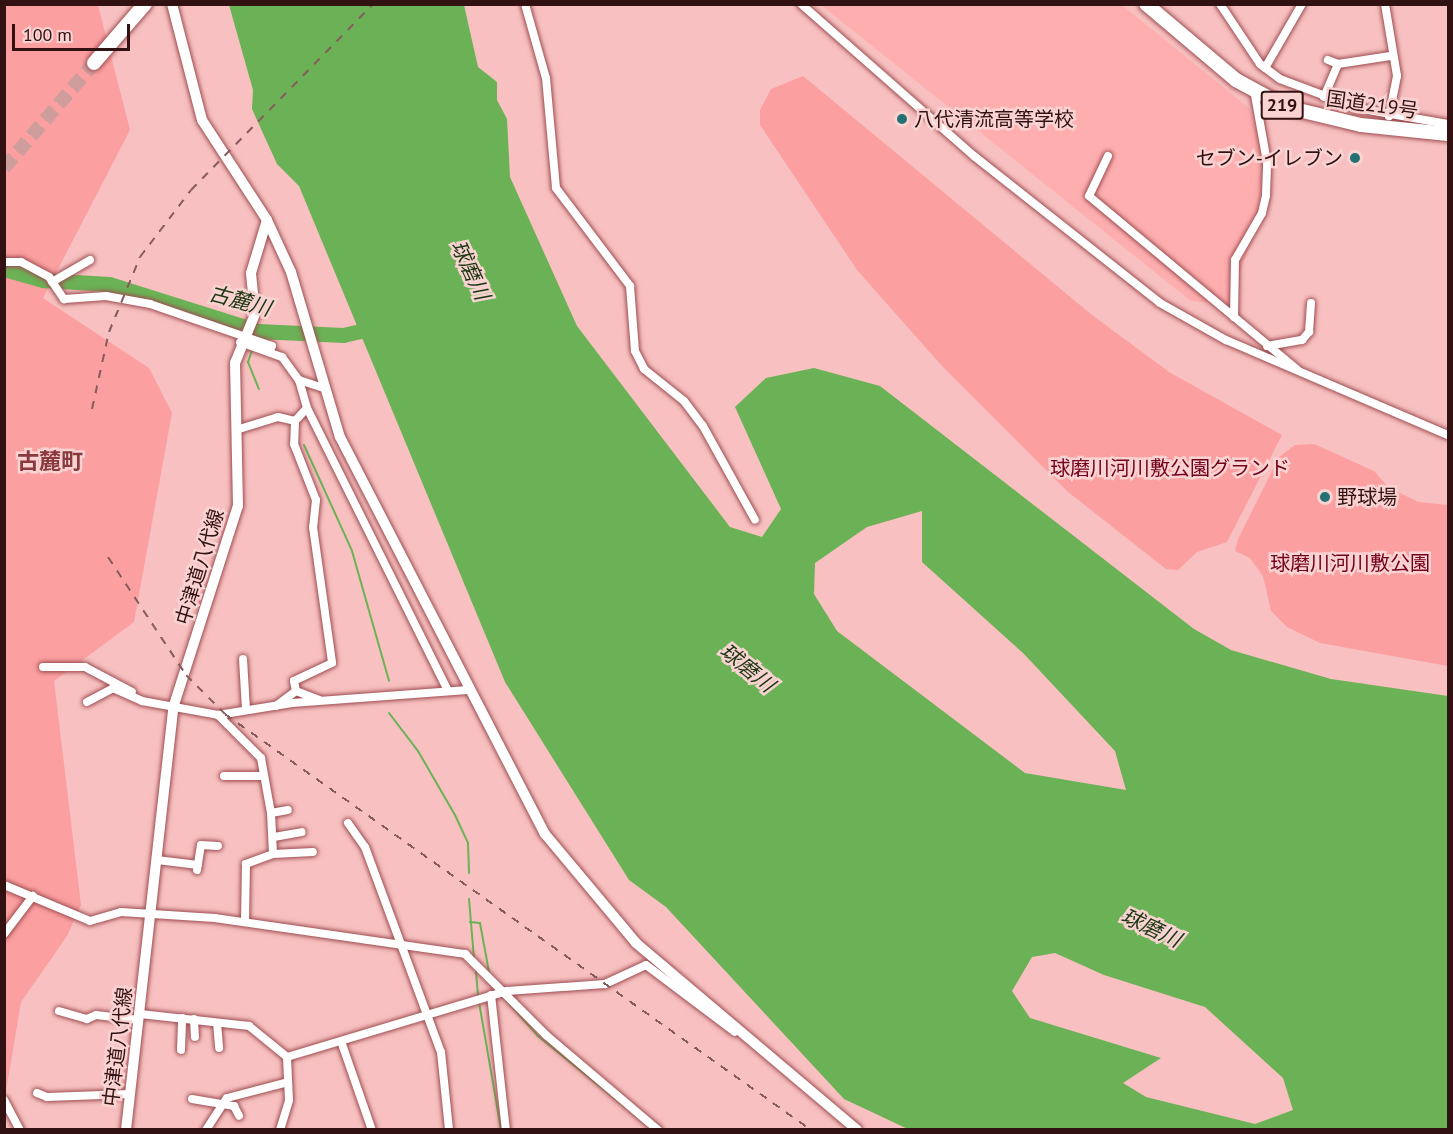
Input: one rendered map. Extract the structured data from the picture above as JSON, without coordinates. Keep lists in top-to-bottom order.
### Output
{
  "streets": {
    "highway": ["219", "国道219号"],
    "main road": ["中津道八代線"]
  },
  "districts": ["古麓町"],
  "water": ["球磨川", "古麓川"],
  "parks": ["球磨川河川敷公園グランド", "球磨川河川敷公園"],
  "places": ["八代清流高等学校", "セブン-イレブン", "野球場"],
  "scale_bar": "100 m"
}
